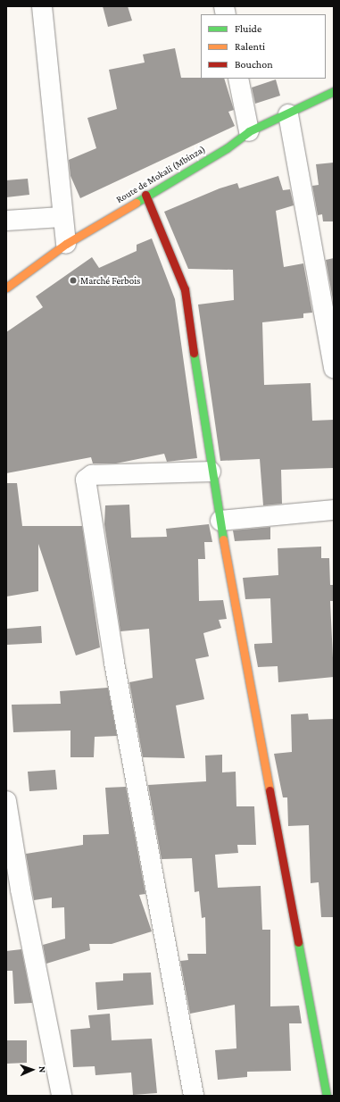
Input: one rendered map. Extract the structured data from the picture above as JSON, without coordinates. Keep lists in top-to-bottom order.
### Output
{
  "streets": {
    "street": ["Route de Mokali (Mbinza)"]
  },
  "places": ["Marché Ferbois"],
  "legend": ["Fluide", "Ralenti", "Bouchon"],
  "north": "right"
}
